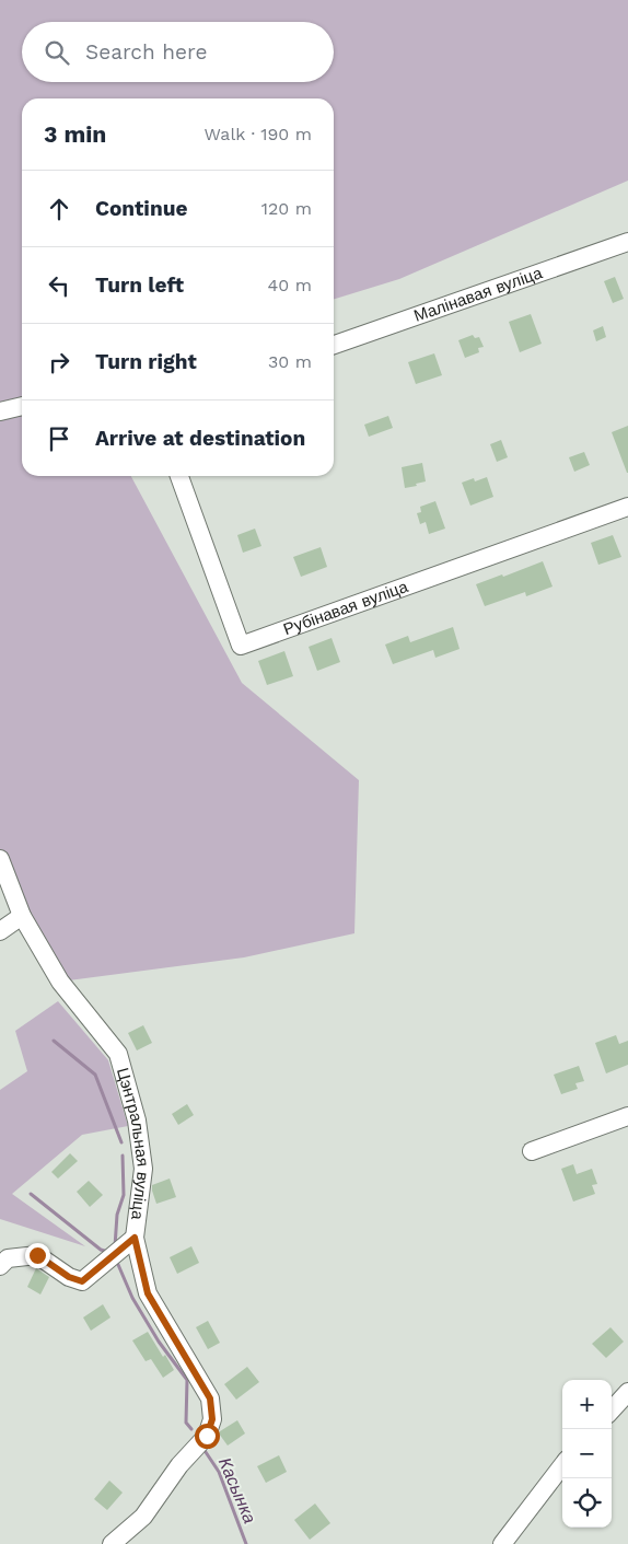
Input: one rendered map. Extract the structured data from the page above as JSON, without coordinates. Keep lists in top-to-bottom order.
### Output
{
  "streets": {
    "street": ["Малінавая вуліца", "Рубінавая вуліца", "Цэнтральная вуліца"]
  },
  "water": ["Касынка"],
  "page": {
    "search": "Search here",
    "heading": ["3 min", "Walk · 190 m"],
    "list": [
      ["Continue", "120 m"],
      ["Turn left", "40 m"],
      ["Turn right", "30 m"],
      "Arrive at destination"
    ],
    "map_buttons": ["+", "−"]
  }
}
